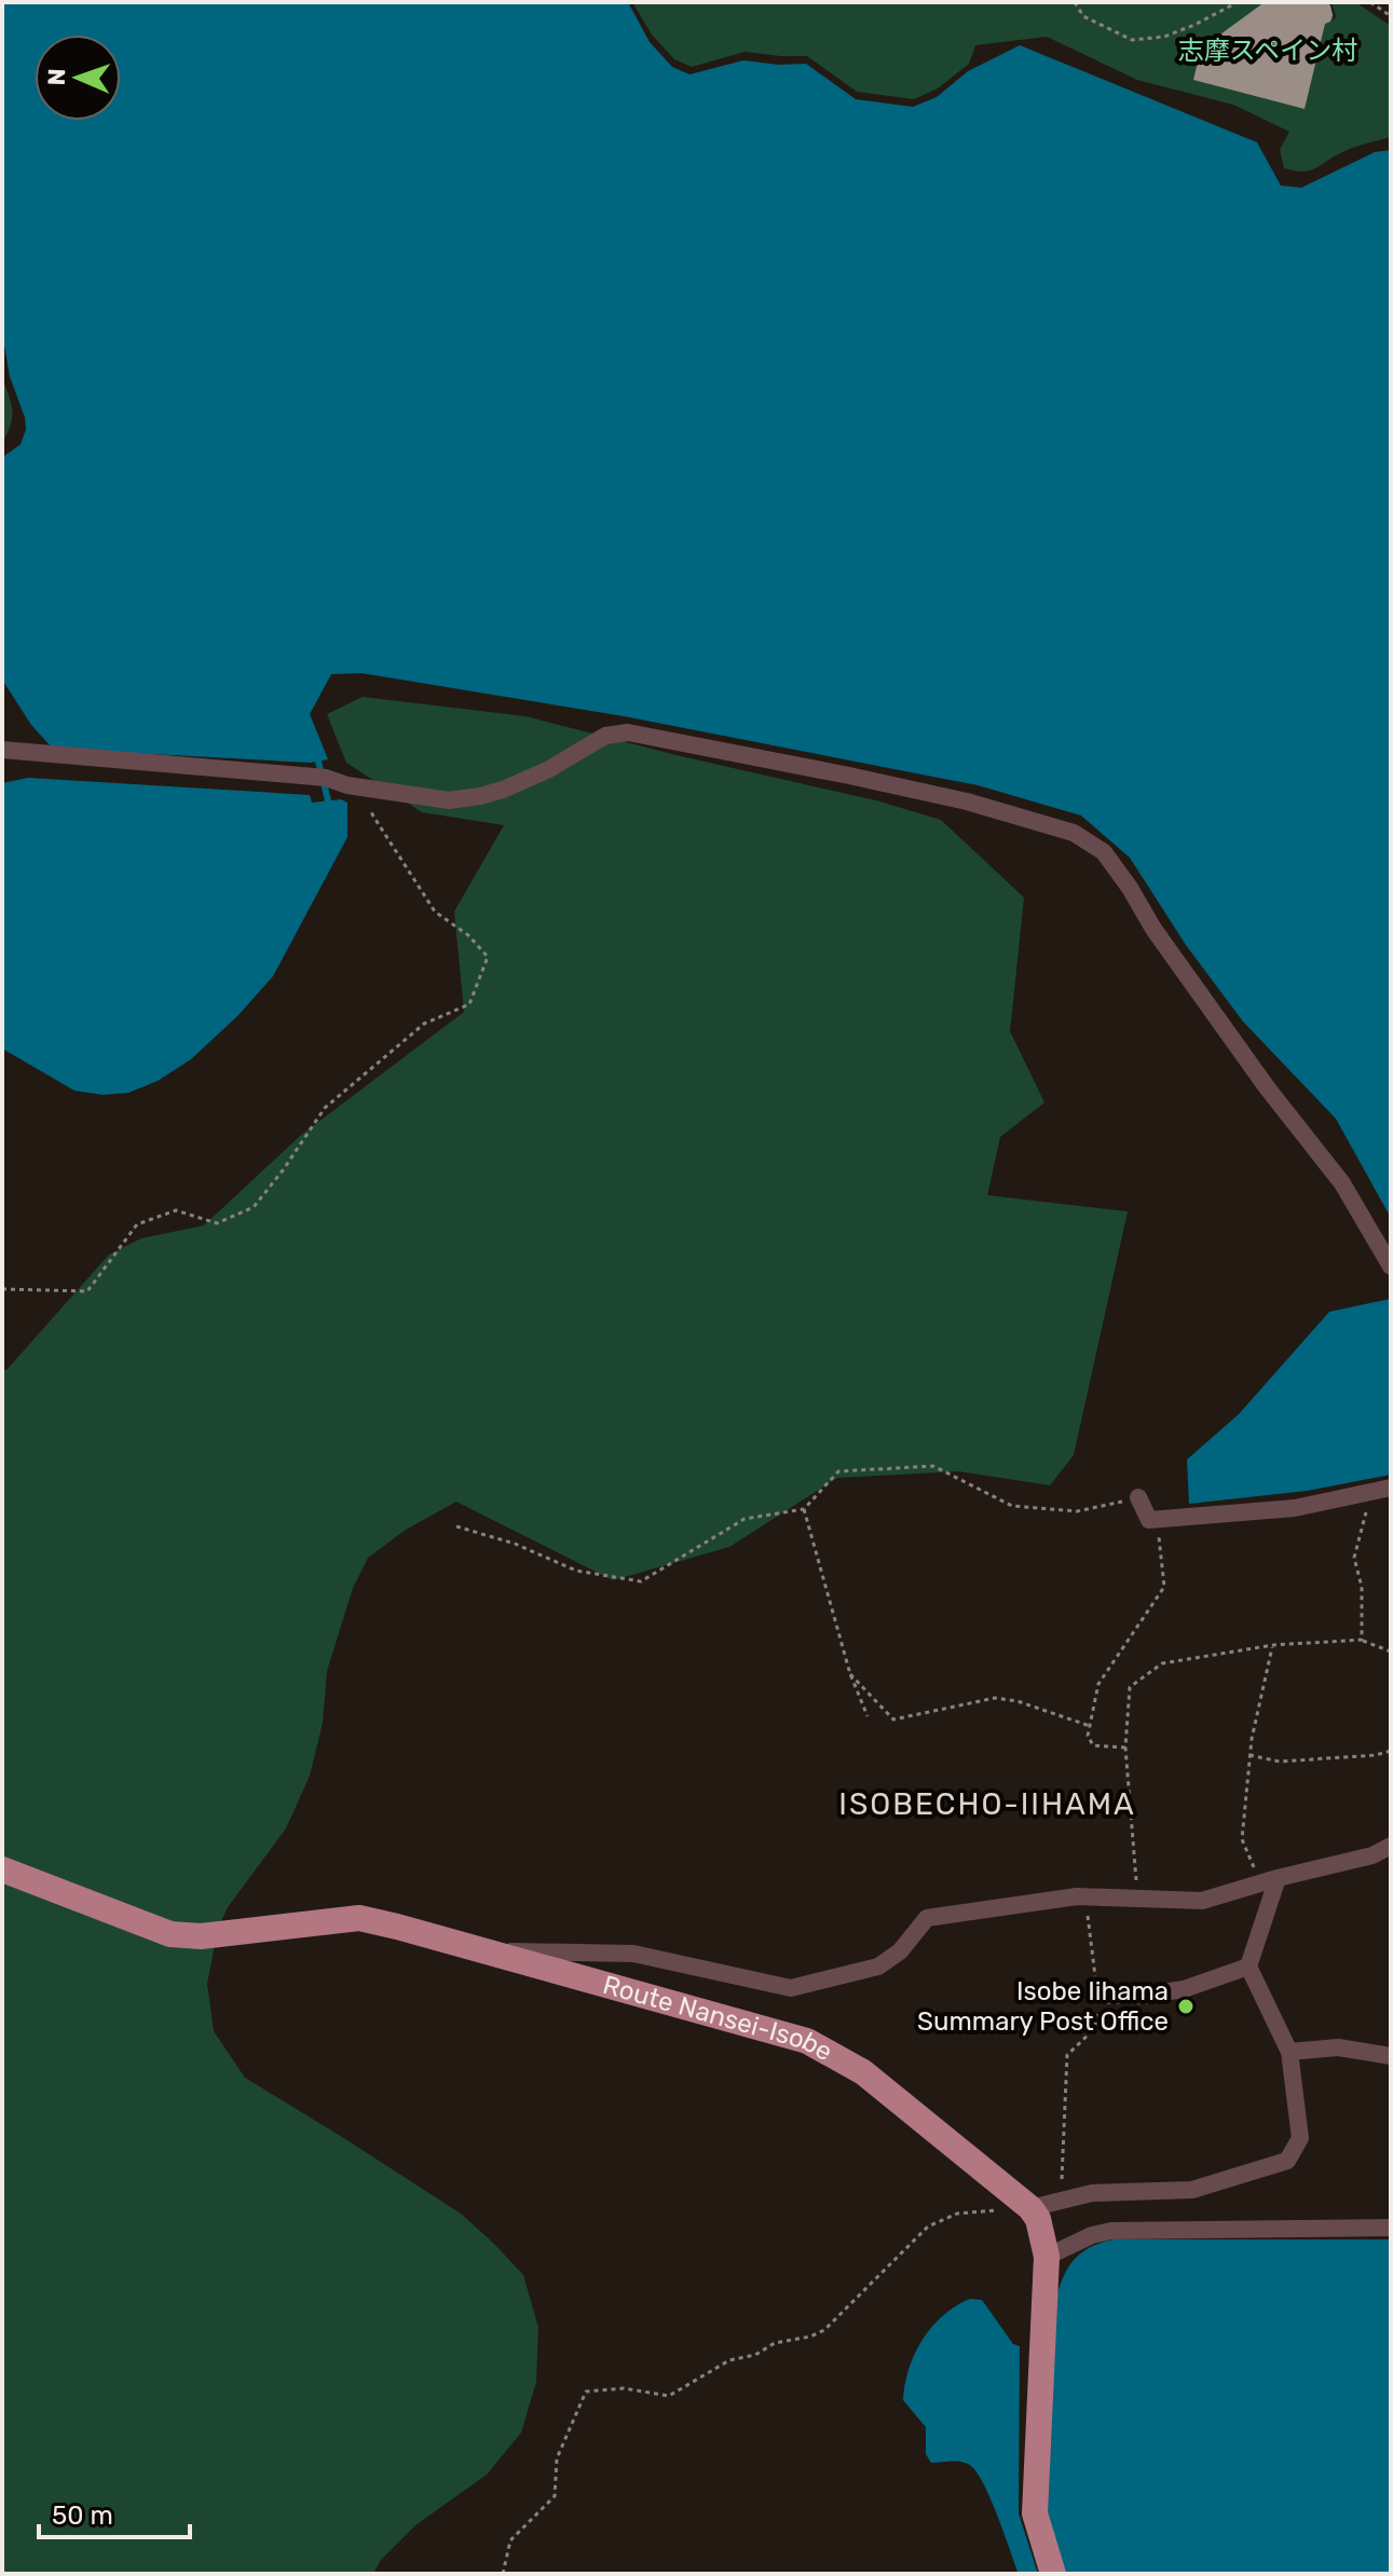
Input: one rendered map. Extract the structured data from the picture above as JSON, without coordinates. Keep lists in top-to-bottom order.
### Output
{
  "streets": {
    "main road": ["Route Nansei-Isobe"]
  },
  "districts": ["ISOBECHO-IIHAMA"],
  "parks": ["志摩スペイン村"],
  "places": ["Isobe Iihama Summary Post Office"],
  "scale_bar": "50 m",
  "north": "left"
}
